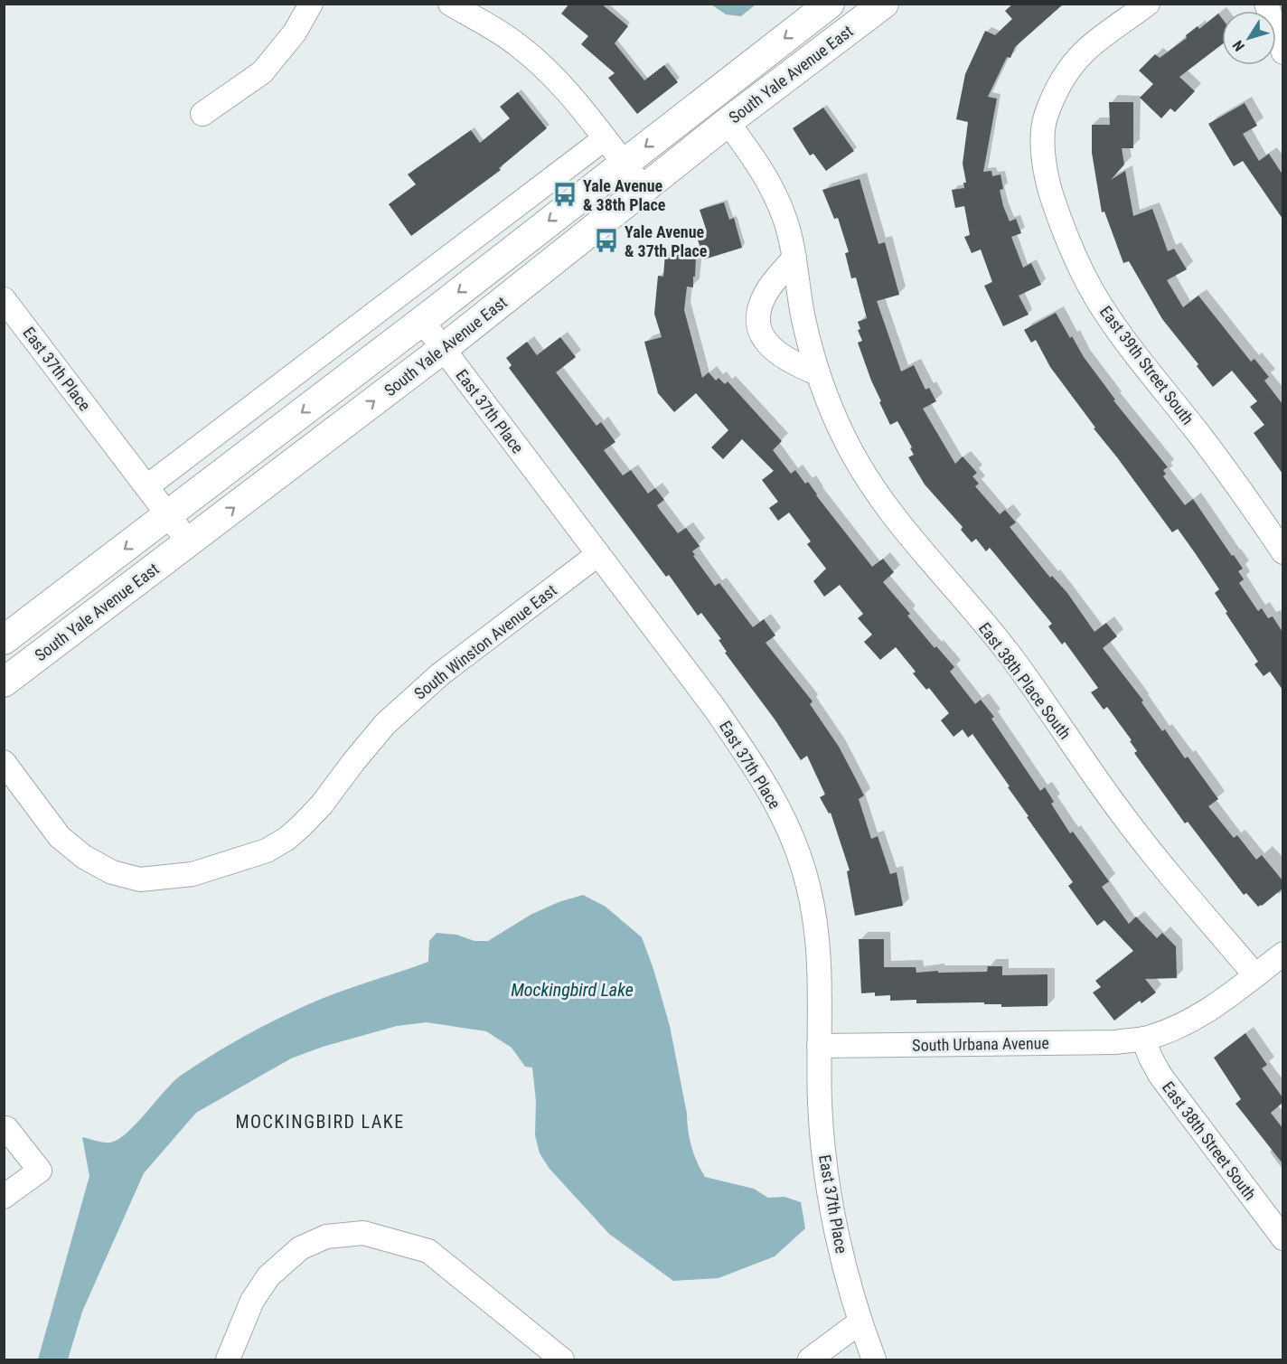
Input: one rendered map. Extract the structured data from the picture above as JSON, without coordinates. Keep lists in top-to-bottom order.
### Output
{
  "streets": {
    "main road": ["South Yale Avenue East"],
    "street": [
      "East 39th Street South",
      "East 37th Place",
      "South Winston Avenue East",
      "East 38th Place South",
      "South Urbana Avenue",
      "East 38th Street South"
    ]
  },
  "crossings": [
    ["South Yale Avenue East", "East 37th Place"],
    ["South Yale Avenue East", "East 38th Place South"],
    ["East 37th Place", "South Winston Avenue East"],
    ["East 37th Place", "South Urbana Avenue"],
    ["East 38th Place South", "South Urbana Avenue"],
    ["South Urbana Avenue", "East 38th Street South"]
  ],
  "districts": ["MOCKINGBIRD LAKE"],
  "water": ["Mockingbird Lake"],
  "places": {
    "bus stop": ["Yale Avenue & 38th Place", "Yale Avenue & 37th Place"]
  },
  "north": "bottom left"
}
